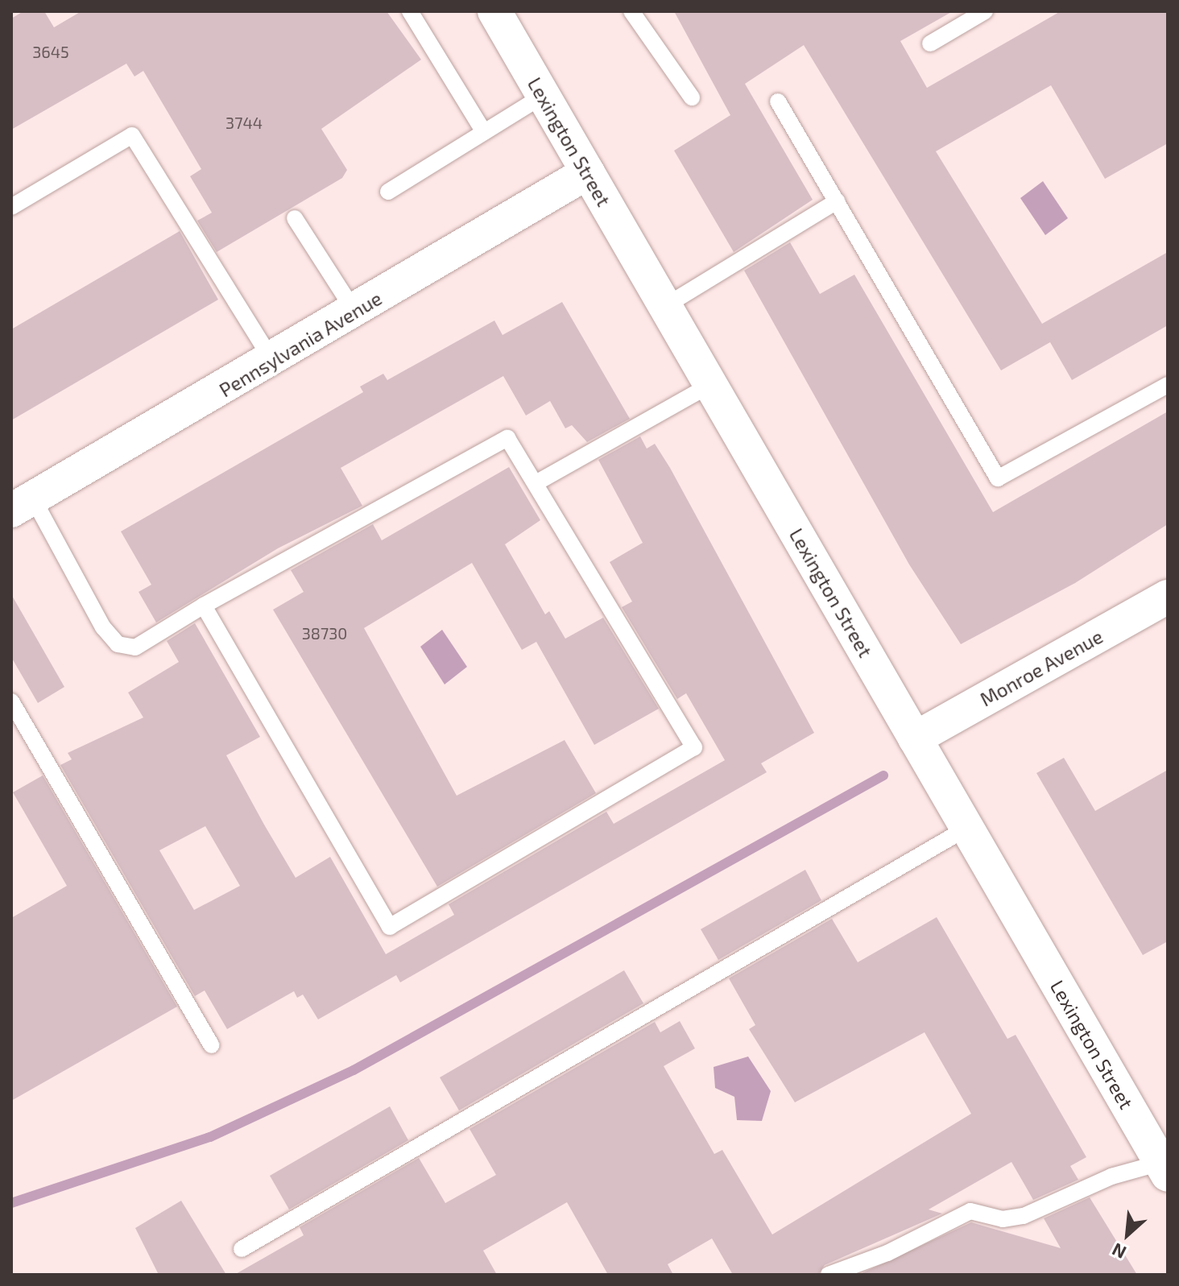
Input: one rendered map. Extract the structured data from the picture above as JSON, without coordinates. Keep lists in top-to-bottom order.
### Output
{
  "streets": {
    "street": ["Lexington Street", "Pennsylvania Avenue", "Monroe Avenue"]
  },
  "crossings": [
    ["Lexington Street", "Pennsylvania Avenue"],
    ["Lexington Street", "Monroe Avenue"]
  ],
  "house_numbers": ["3645", "3744", "38730"],
  "north": "bottom left"
}
